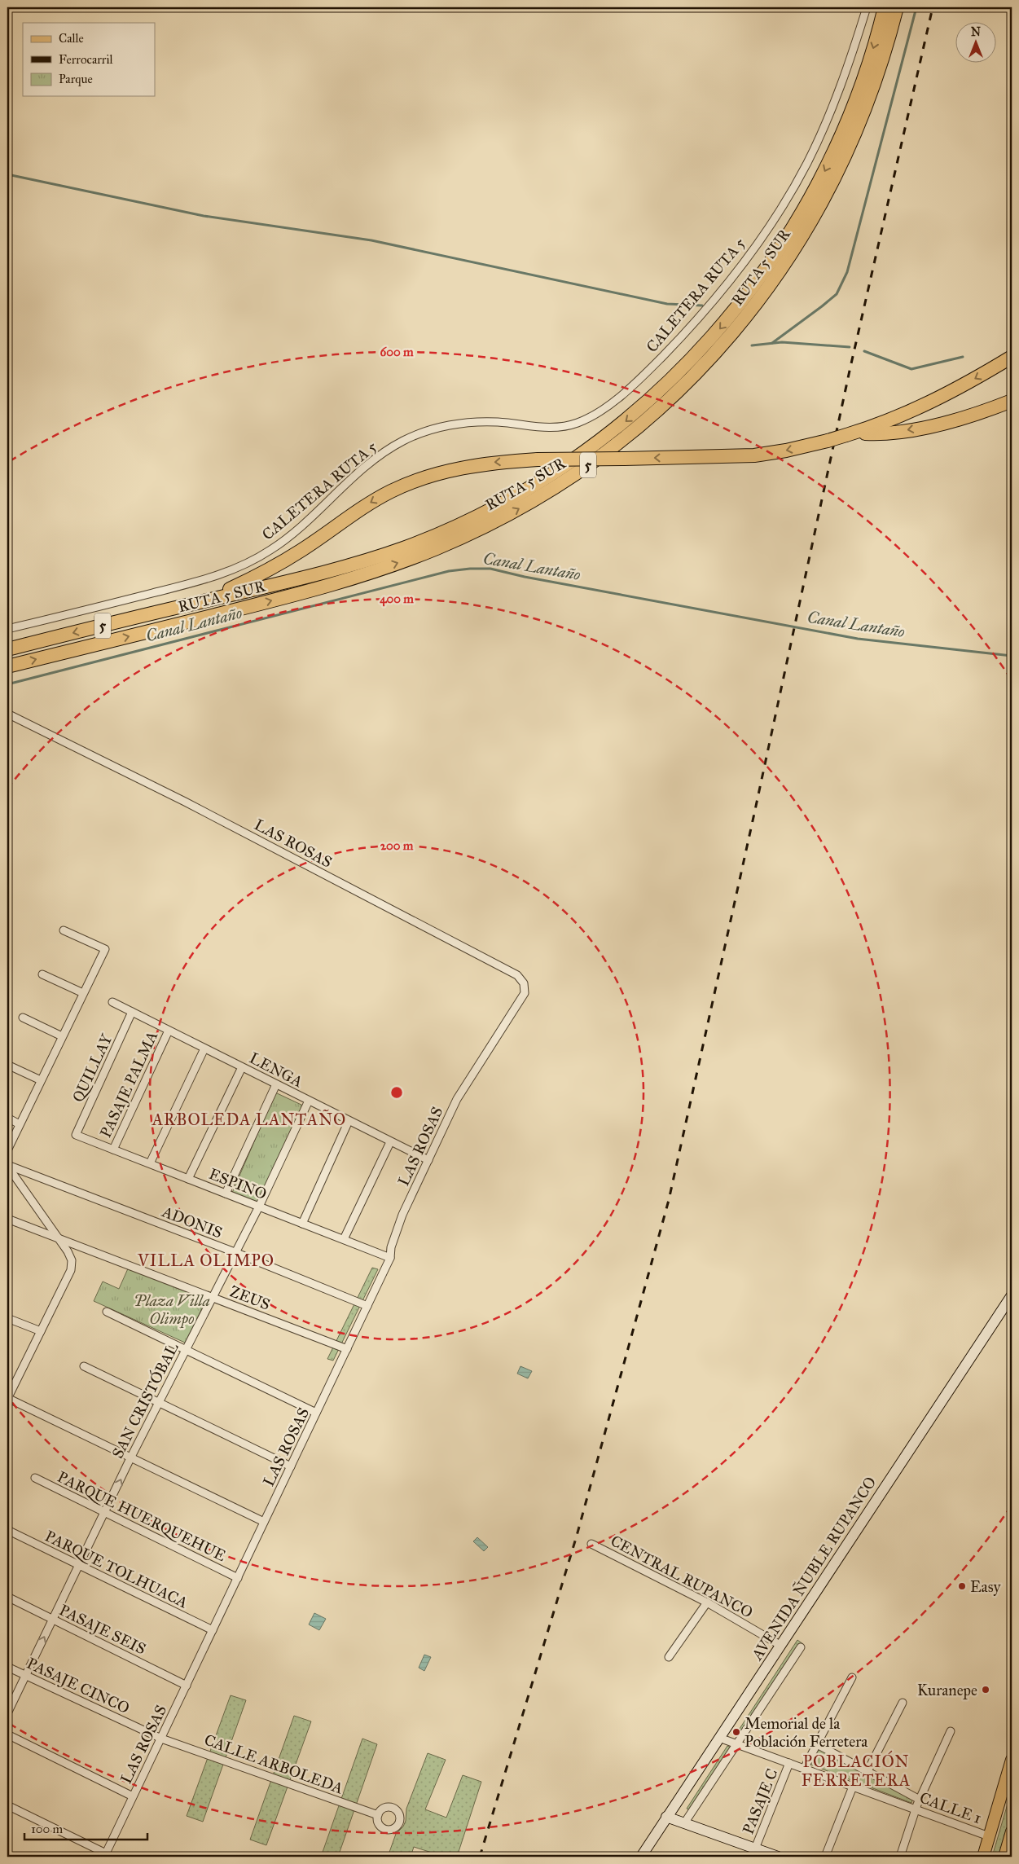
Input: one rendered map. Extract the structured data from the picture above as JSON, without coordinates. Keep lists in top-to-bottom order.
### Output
{
  "streets": {
    "highway": ["RUTA 5 SUR", "5"],
    "street": [
      "CALETERA RUTA 5",
      "LAS ROSAS",
      "QUILLAY",
      "LENGA",
      "PASAJE PALMA",
      "ESPINO",
      "ADONIS",
      "ZEUS",
      "SAN CRISTÓBAL",
      "PARQUE HUERQUEHUE",
      "AVENIDA ÑUBLE RUPANCO",
      "PARQUE TOLHUACA",
      "CENTRAL RUPANCO",
      "PASAJE SEIS",
      "PASAJE CINCO",
      "CALLE ARBOLEDA",
      "PASAJE C",
      "CALLE 1"
    ]
  },
  "crossings": [
    ["LAS ROSAS", "LENGA"],
    ["LAS ROSAS", "ESPINO"],
    ["LAS ROSAS", "ADONIS"],
    ["LAS ROSAS", "ZEUS"],
    ["LAS ROSAS", "PARQUE HUERQUEHUE"],
    ["LAS ROSAS", "PARQUE TOLHUACA"],
    ["LAS ROSAS", "PASAJE SEIS"],
    ["LAS ROSAS", "PASAJE CINCO"],
    ["LAS ROSAS", "CALLE ARBOLEDA"],
    ["QUILLAY", "LENGA"],
    ["QUILLAY", "ESPINO"],
    ["LENGA", "PASAJE PALMA"],
    ["LENGA", "SAN CRISTÓBAL"],
    ["PASAJE PALMA", "ESPINO"],
    ["ESPINO", "SAN CRISTÓBAL"],
    ["ADONIS", "SAN CRISTÓBAL"],
    ["ZEUS", "SAN CRISTÓBAL"],
    ["SAN CRISTÓBAL", "PARQUE HUERQUEHUE"],
    ["SAN CRISTÓBAL", "PARQUE TOLHUACA"],
    ["SAN CRISTÓBAL", "PASAJE SEIS"],
    ["SAN CRISTÓBAL", "PASAJE CINCO"],
    ["AVENIDA ÑUBLE RUPANCO", "CENTRAL RUPANCO"],
    ["AVENIDA ÑUBLE RUPANCO", "CALLE 1"],
    ["PASAJE CINCO", "CALLE ARBOLEDA"],
    ["PASAJE C", "CALLE 1"]
  ],
  "districts": ["ARBOLEDA LANTAÑO", "VILLA OLIMPO", "POBLACIÓN FERRETERA"],
  "water": ["Canal Lantaño"],
  "parks": ["Plaza Villa Olimpo"],
  "places": ["Easy", "Kuranepe", "Memorial de la Población Ferretera"],
  "legend": ["Calle", "Ferrocarril", "Parque"],
  "scale_bar": "100 m",
  "north": "top",
  "rings": ["600 m", "400 m", "200 m"]
}
